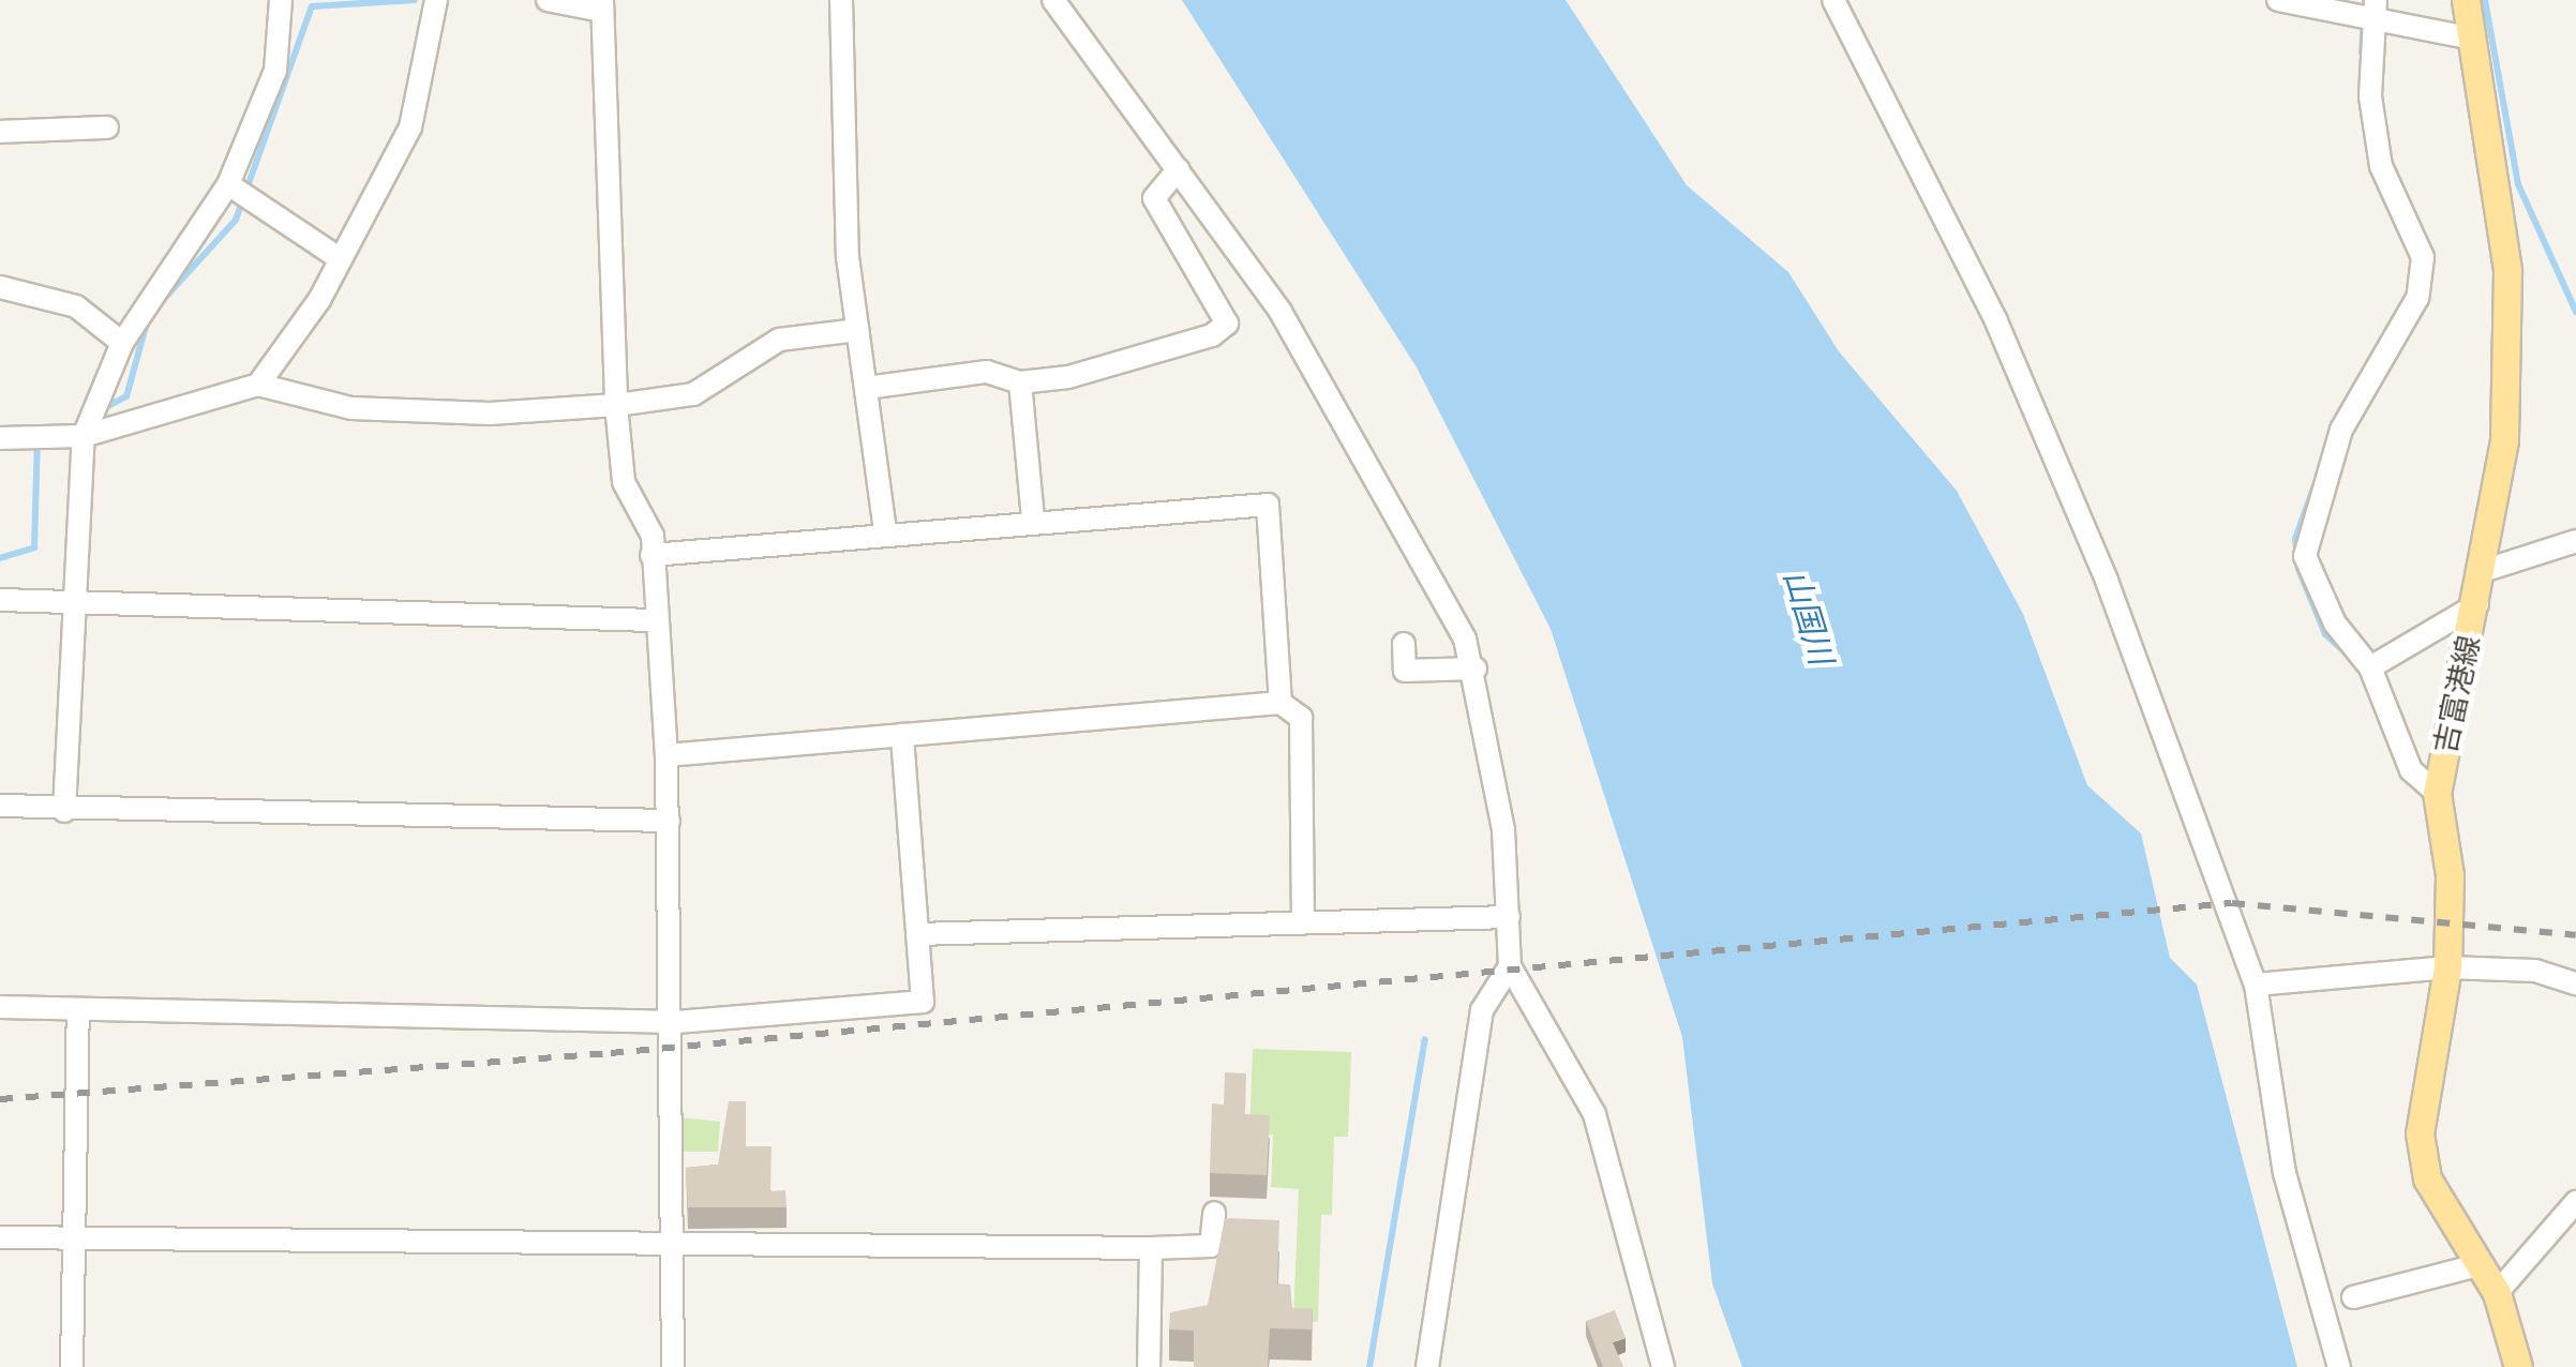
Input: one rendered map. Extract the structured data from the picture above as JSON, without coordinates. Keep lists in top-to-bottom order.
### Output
{
  "streets": {
    "main road": ["吉富港線"]
  },
  "water": ["山国川"]
}
